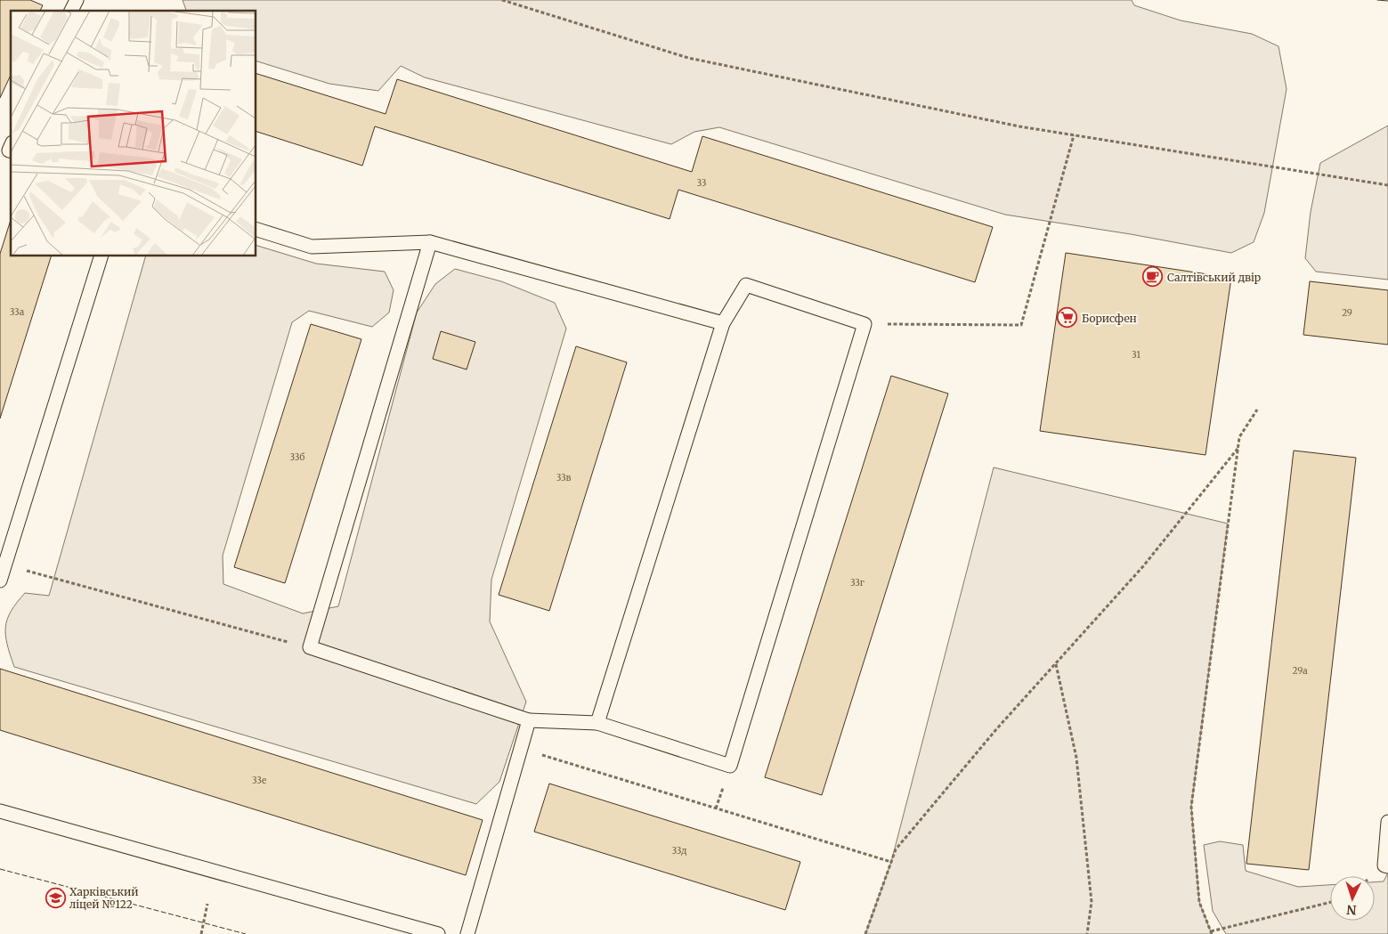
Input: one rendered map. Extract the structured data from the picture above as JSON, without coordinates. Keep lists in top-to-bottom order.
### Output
{
  "places": {
    "cafe": ["Салтівський двір"],
    "supermarket": ["Борисфен"],
    "school or university": ["Харківський ліцей №122"]
  },
  "house_numbers": [
    "33",
    "33а",
    "29",
    "31",
    "33б",
    "33в",
    "33г",
    "29а",
    "33е",
    "33д"
  ],
  "north": "bottom"
}
